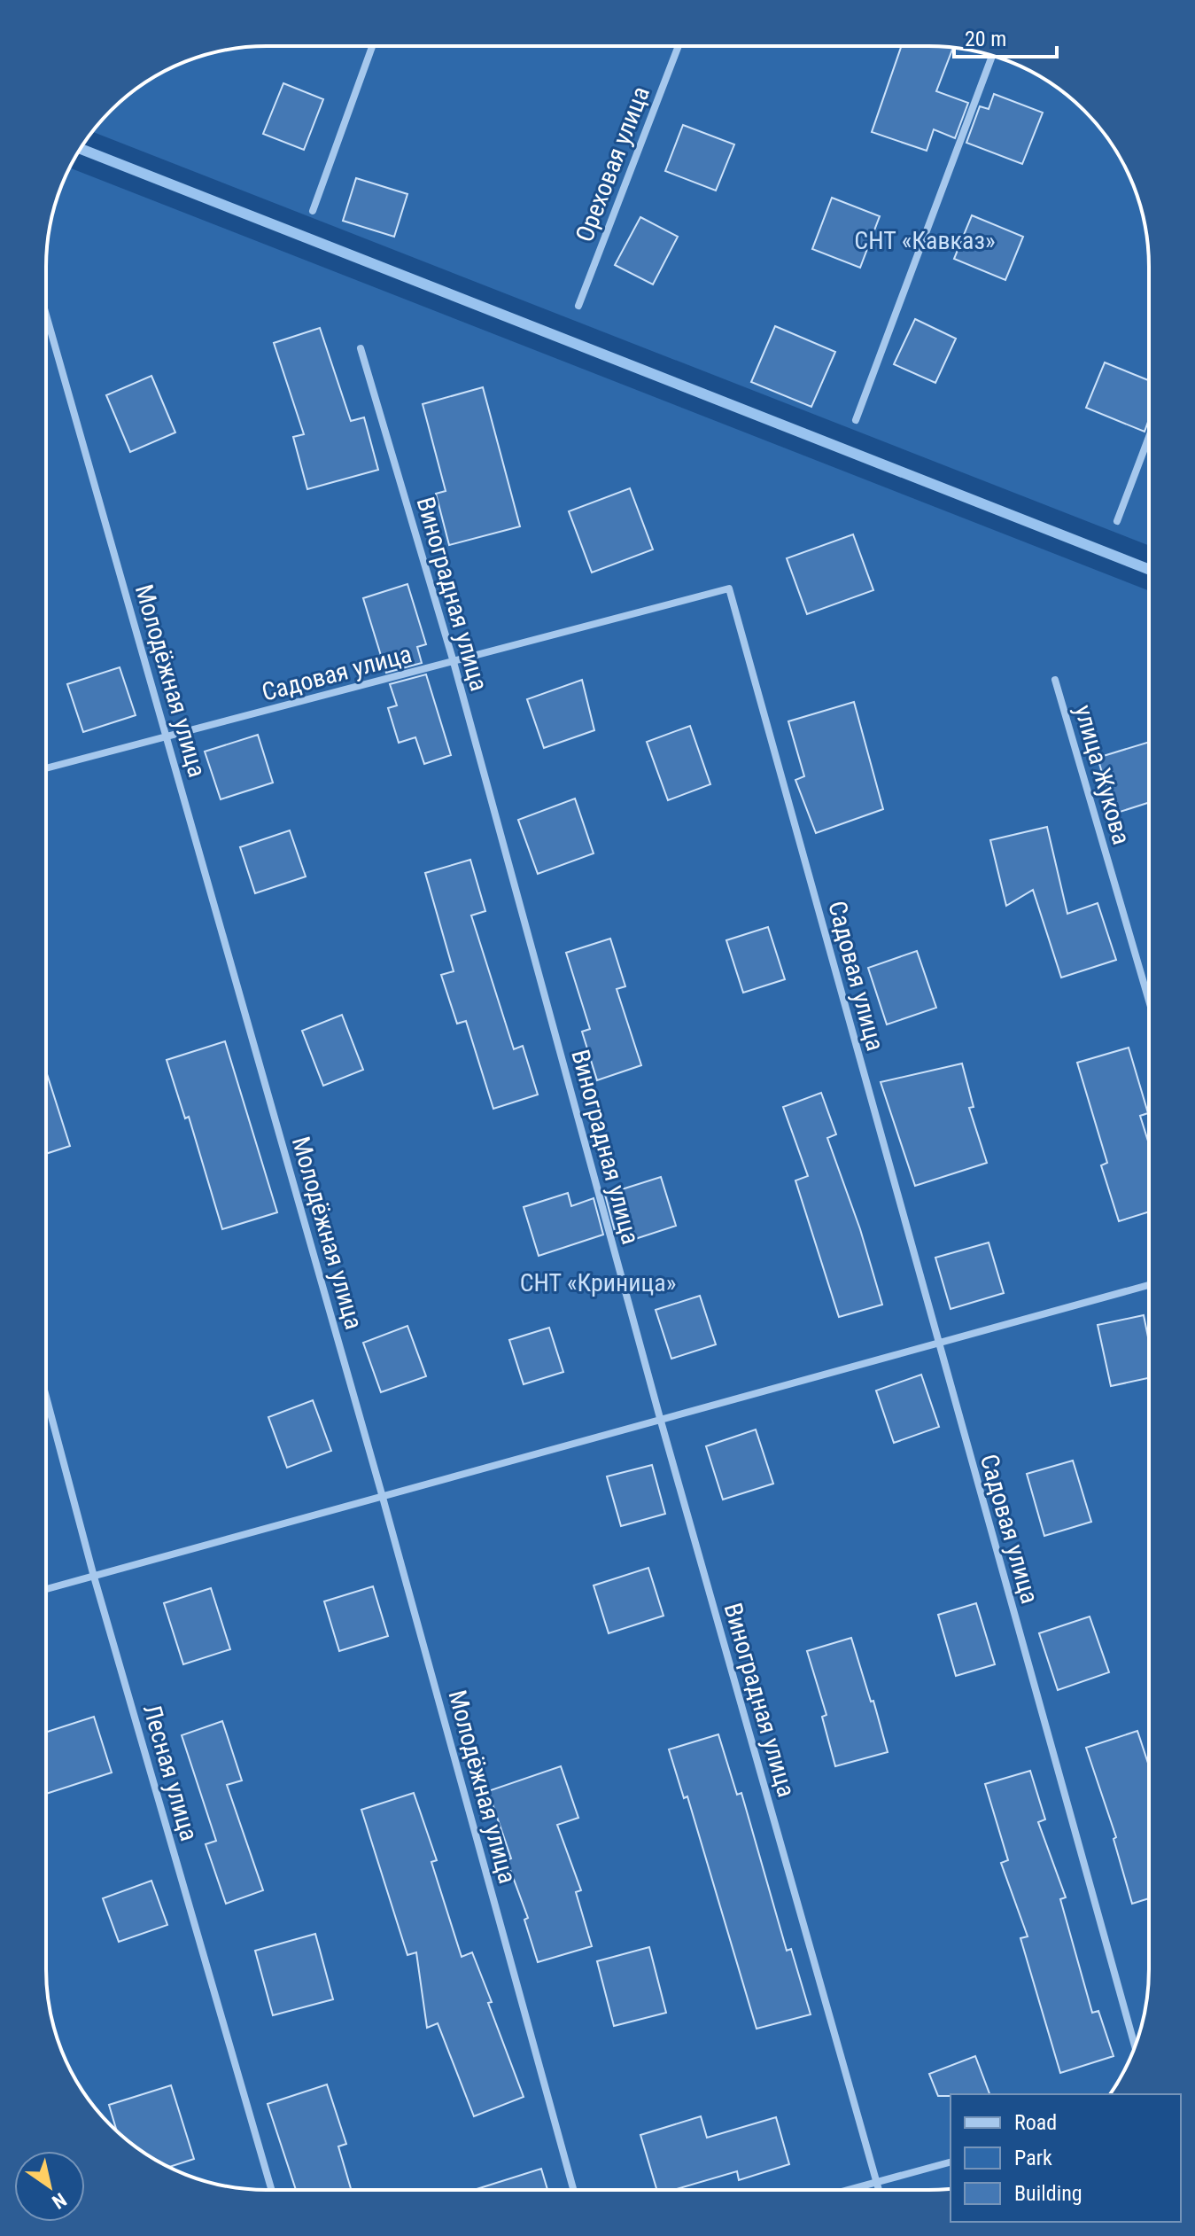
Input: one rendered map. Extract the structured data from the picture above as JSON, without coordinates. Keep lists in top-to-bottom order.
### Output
{
  "streets": {
    "street": [
      "Ореховая улица",
      "Виноградная улица",
      "Садовая улица",
      "Молодёжная улица",
      "улица Жукова",
      "Лесная улица"
    ]
  },
  "crossings": [
    ["Виноградная улица", "Садовая улица"],
    ["Садовая улица", "Молодёжная улица"]
  ],
  "parks": ["СНТ «Кавказ»", "СНТ «Криница»"],
  "legend": ["Road", "Park", "Building"],
  "scale_bar": "20 m",
  "north": "bottom right"
}
